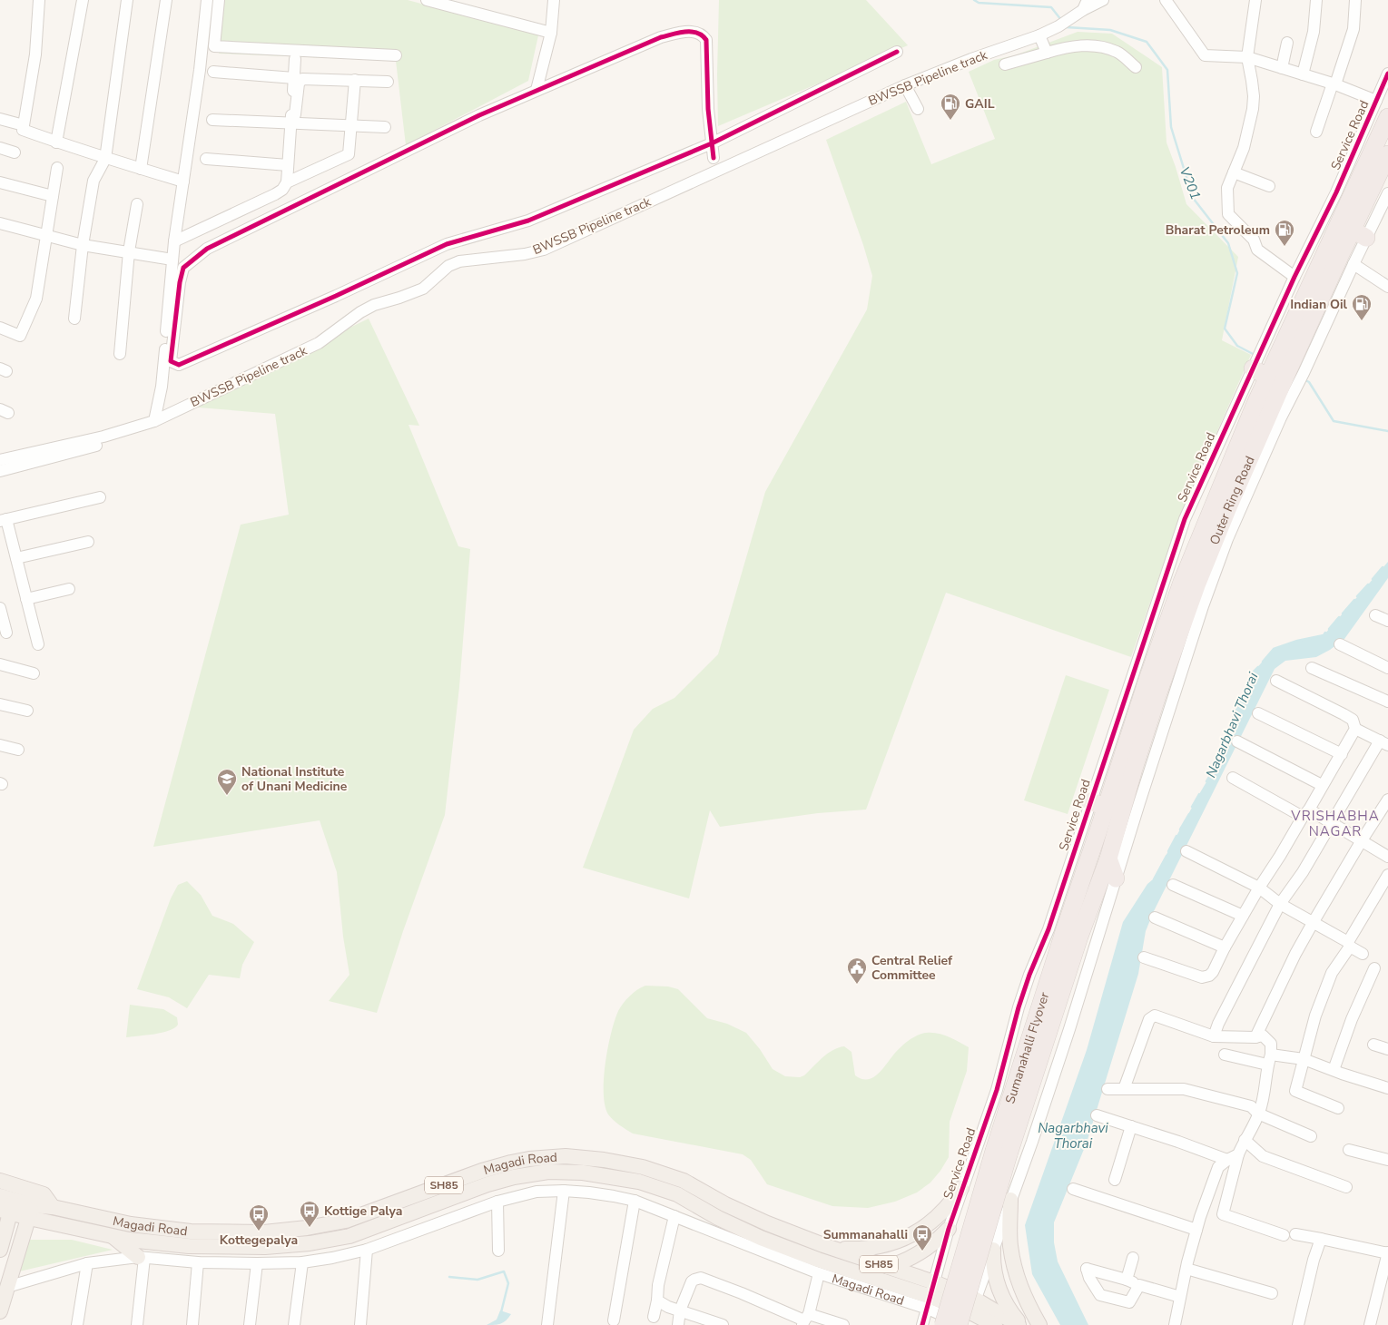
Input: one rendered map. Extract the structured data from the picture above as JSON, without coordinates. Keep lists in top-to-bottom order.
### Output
{
  "streets": {
    "highway": ["Outer Ring Road", "Sumanahalli Flyover"],
    "main road": ["Magadi Road", "SH85"],
    "street": ["BWSSB Pipeline track", "Service Road"]
  },
  "crossings": [
    ["Service Road", "Outer Ring Road"],
    ["Service Road", "Sumanahalli Flyover"],
    ["Service Road", "Magadi Road"],
    ["Outer Ring Road", "Sumanahalli Flyover"],
    ["Sumanahalli Flyover", "Magadi Road"]
  ],
  "districts": ["VRISHABHA NAGAR"],
  "water": ["V201", "Nagarbhavi Thorai"],
  "places": {
    "fuel station": ["GAIL", "Bharat Petroleum", "Indian Oil"],
    "school or university": ["National Institute of Unani Medicine"],
    "public building": ["Central Relief Committee"],
    "bus stop": ["Kottige Palya", "Kottegepalya", "Summanahalli"]
  }
}
